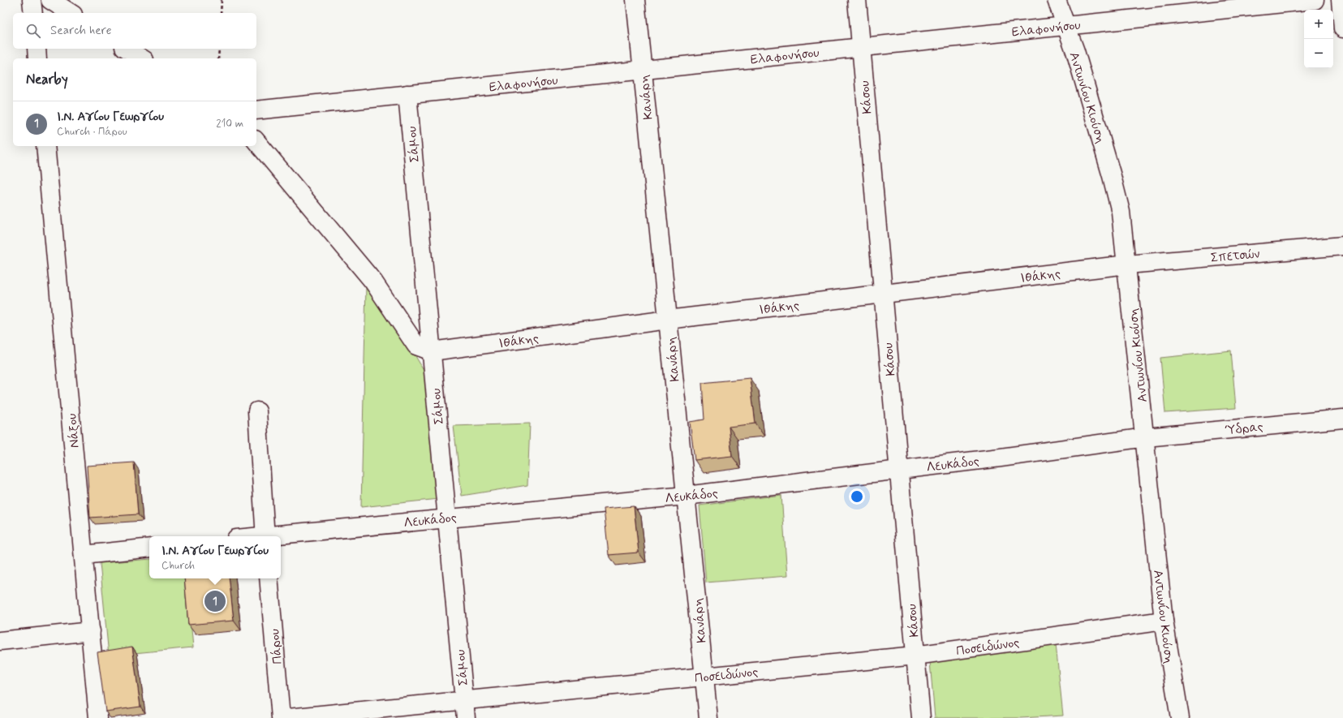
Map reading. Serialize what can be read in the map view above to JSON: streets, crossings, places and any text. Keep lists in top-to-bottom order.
{
  "streets": {
    "street": [
      "Ελαφονήσου",
      "Κανάρη",
      "Κάσου",
      "Αντωνίου Κιούση",
      "Σάμου",
      "Σπετσών",
      "Ιθάκης",
      "Ύδρας",
      "Νάξου",
      "Λευκάδος",
      "Ποσειδώνος",
      "Πάρου"
    ]
  },
  "crossings": [
    ["Ελαφονήσου", "Κανάρη"],
    ["Ελαφονήσου", "Κάσου"],
    ["Ελαφονήσου", "Αντωνίου Κιούση"],
    ["Ελαφονήσου", "Σάμου"],
    ["Κανάρη", "Ιθάκης"],
    ["Κανάρη", "Λευκάδος"],
    ["Κανάρη", "Ποσειδώνος"],
    ["Κάσου", "Ιθάκης"],
    ["Κάσου", "Λευκάδος"],
    ["Κάσου", "Ποσειδώνος"],
    ["Αντωνίου Κιούση", "Σπετσών"],
    ["Αντωνίου Κιούση", "Ιθάκης"],
    ["Αντωνίου Κιούση", "Ύδρας"],
    ["Αντωνίου Κιούση", "Λευκάδος"],
    ["Αντωνίου Κιούση", "Ποσειδώνος"],
    ["Σάμου", "Ιθάκης"],
    ["Σάμου", "Λευκάδος"],
    ["Σάμου", "Ποσειδώνος"],
    ["Σπετσών", "Ιθάκης"],
    ["Ύδρας", "Λευκάδος"]
  ],
  "page": {
    "map_buttons": ["+", "−"],
    "search": "Search here",
    "heading": "Nearby",
    "list": [
      {
        "mark": "1",
        "name": "Ι.Ν. Αγίου Γεωργίου",
        "note": "Church · Πάρου",
        "value": "210 m"
      }
    ],
    "popup": ["Ι.Ν. Αγίου Γεωργίου", "Church"],
    "pins": "1"
  }
}
